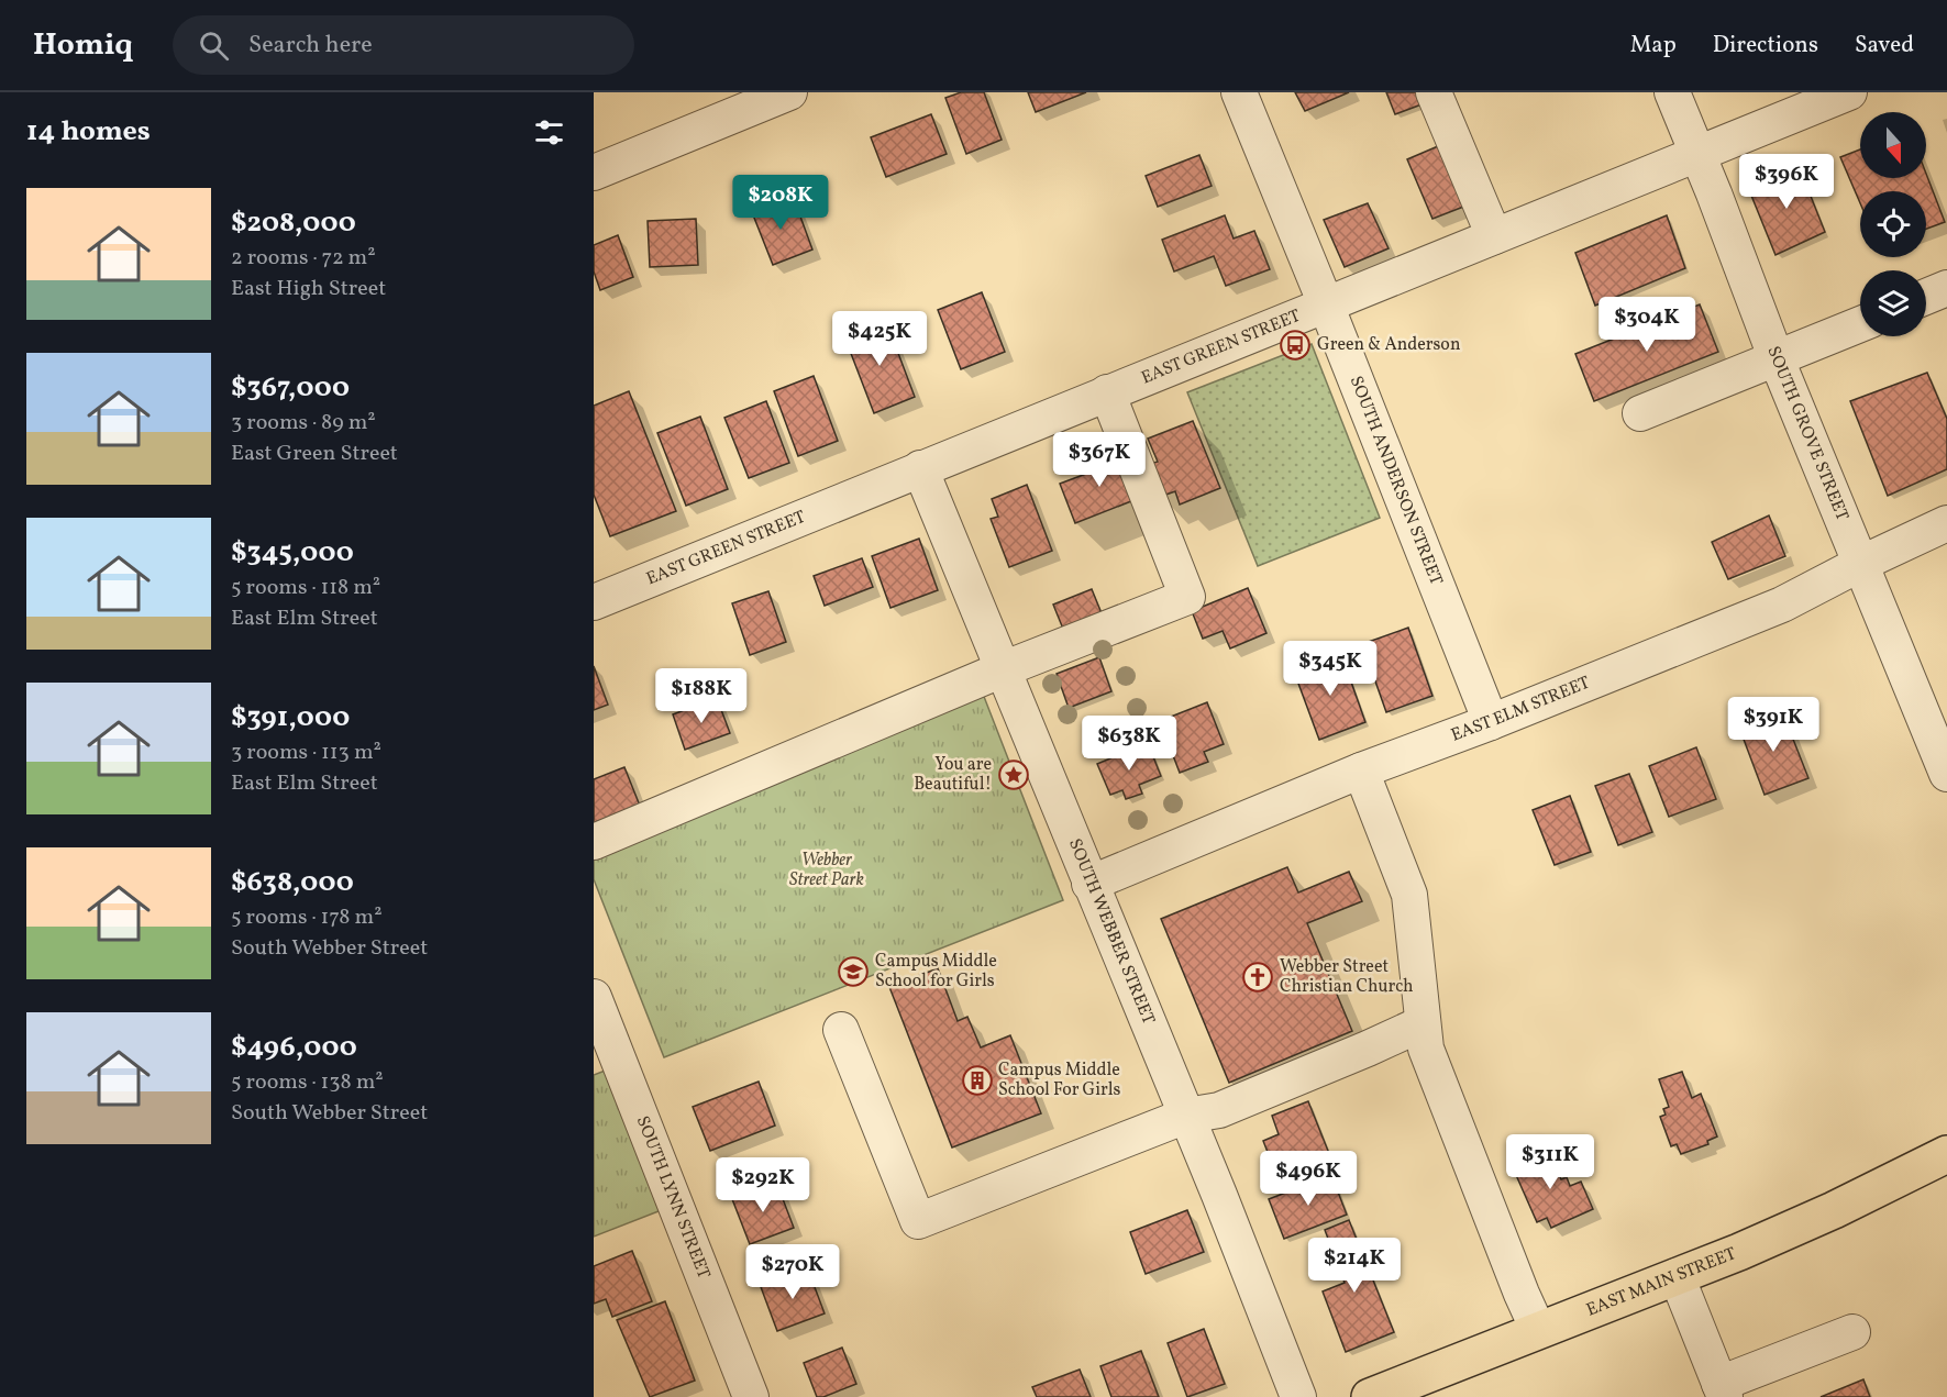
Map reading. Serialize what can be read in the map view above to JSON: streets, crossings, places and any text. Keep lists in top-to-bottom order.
{
  "streets": {
    "main road": ["EAST MAIN STREET"],
    "street": [
      "EAST GREEN STREET",
      "SOUTH GROVE STREET",
      "SOUTH ANDERSON STREET",
      "EAST ELM STREET",
      "SOUTH WEBBER STREET",
      "SOUTH LYNN STREET"
    ]
  },
  "crossings": [
    ["EAST GREEN STREET", "SOUTH GROVE STREET"],
    ["EAST GREEN STREET", "SOUTH ANDERSON STREET"],
    ["EAST GREEN STREET", "SOUTH WEBBER STREET"],
    ["SOUTH GROVE STREET", "EAST ELM STREET"],
    ["SOUTH ANDERSON STREET", "EAST ELM STREET"],
    ["EAST ELM STREET", "SOUTH WEBBER STREET"]
  ],
  "parks": ["Webber Street Park"],
  "places": {
    "bus stop": ["Green & Anderson"],
    "place": ["You are Beautiful!"],
    "school or university": ["Campus Middle School for Girls"],
    "church": ["Webber Street Christian Church"],
    "building": ["Campus Middle School For Girls"]
  },
  "north": "bottom",
  "page": {
    "header": "Homiq",
    "search": "Search here",
    "nav": ["Map", "Directions", "Saved"],
    "heading": "14 homes",
    "price": [
      "$396K",
      "$208K",
      "$304K",
      "$425K",
      "$367K",
      "$345K",
      "$188K",
      "$391K",
      "$638K",
      "$311K",
      "$496K",
      "$292K",
      "$214K",
      "$270K"
    ],
    "list": [
      {
        "name": "$208,000",
        "note": "2 rooms · 72 m² · East High Street"
      },
      {
        "name": "$367,000",
        "note": "3 rooms · 89 m² · East Green Street"
      },
      {
        "name": "$345,000",
        "note": "5 rooms · 118 m² · East Elm Street"
      },
      {
        "name": "$391,000",
        "note": "3 rooms · 113 m² · East Elm Street"
      },
      {
        "name": "$638,000",
        "note": "5 rooms · 178 m² · South Webber Street"
      },
      {
        "name": "$496,000",
        "note": "5 rooms · 138 m² · South Webber Street"
      }
    ]
  }
}
